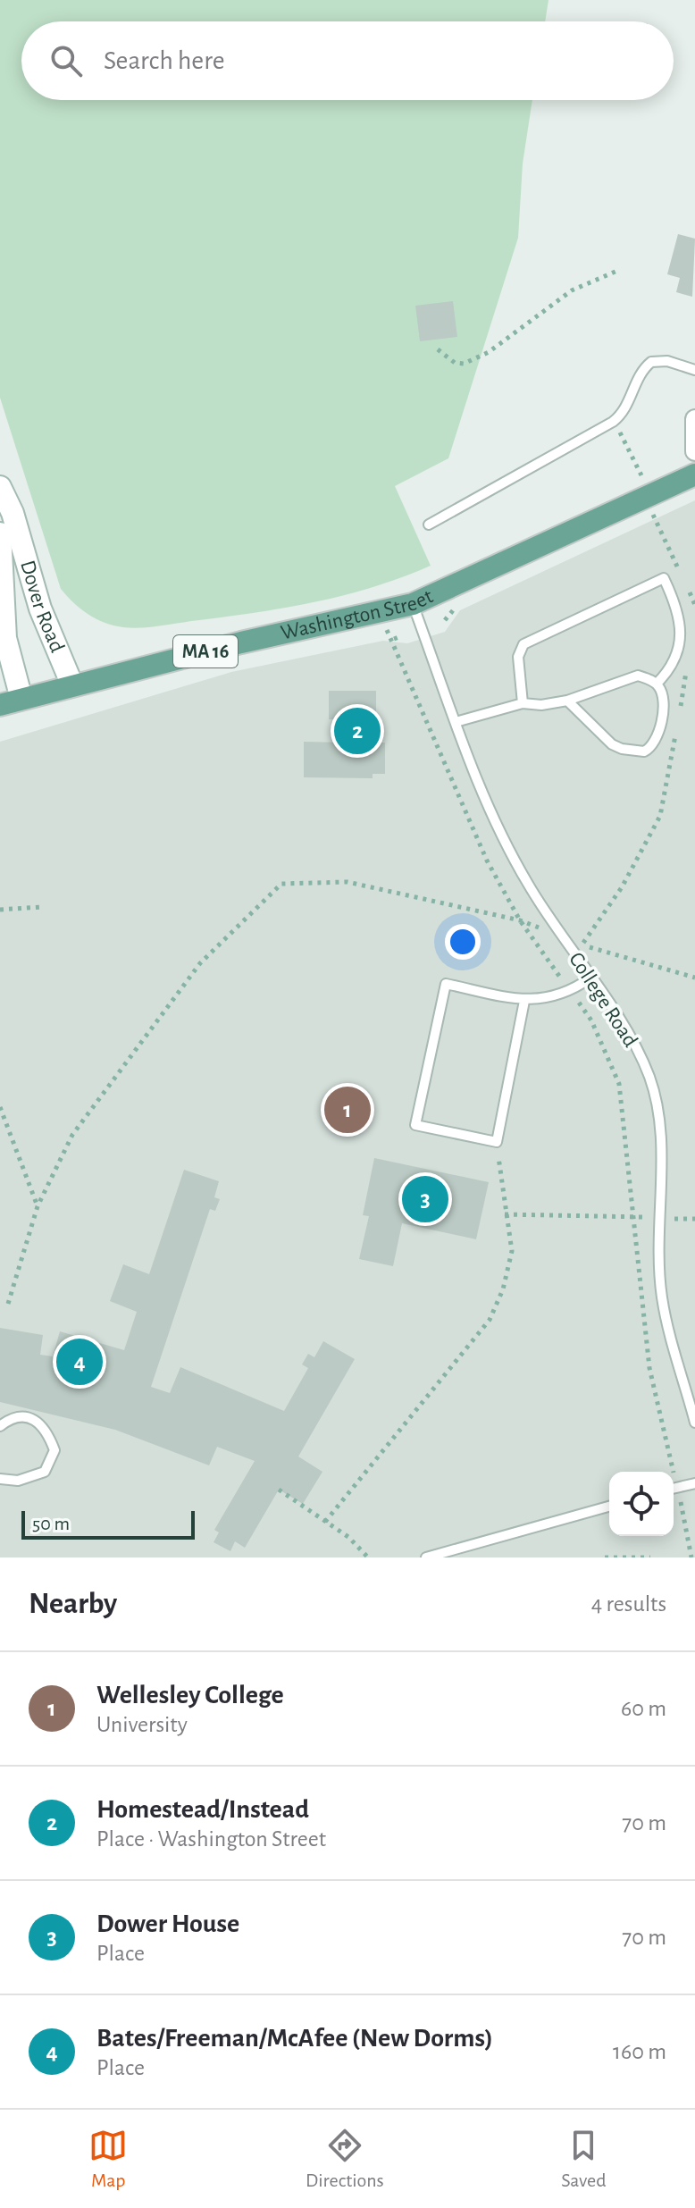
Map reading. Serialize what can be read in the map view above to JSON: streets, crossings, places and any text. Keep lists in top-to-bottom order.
{
  "streets": {
    "main road": ["Washington Street", "MA 16"],
    "street": ["Dover Road"],
    "lane": ["College Road"]
  },
  "crossings": [
    ["Dover Road", "Washington Street"],
    ["Washington Street", "College Road"]
  ],
  "scale_bar": "50 m",
  "page": {
    "search": "Search here",
    "pins": [
      "2",
      "1",
      "3",
      "4"
    ],
    "scale": "50 m",
    "heading": ["Nearby", "4 results"],
    "list": [
      {
        "mark": "1",
        "name": "Wellesley College",
        "note": "University",
        "value": "60 m"
      },
      {
        "mark": "2",
        "name": "Homestead/Instead",
        "note": "Place · Washington Street",
        "value": "70 m"
      },
      {
        "mark": "3",
        "name": "Dower House",
        "note": "Place",
        "value": "70 m"
      },
      {
        "mark": "4",
        "name": "Bates/Freeman/McAfee (New Dorms)",
        "note": "Place",
        "value": "160 m"
      }
    ],
    "nav": ["Map", "Directions", "Saved"]
  }
}
